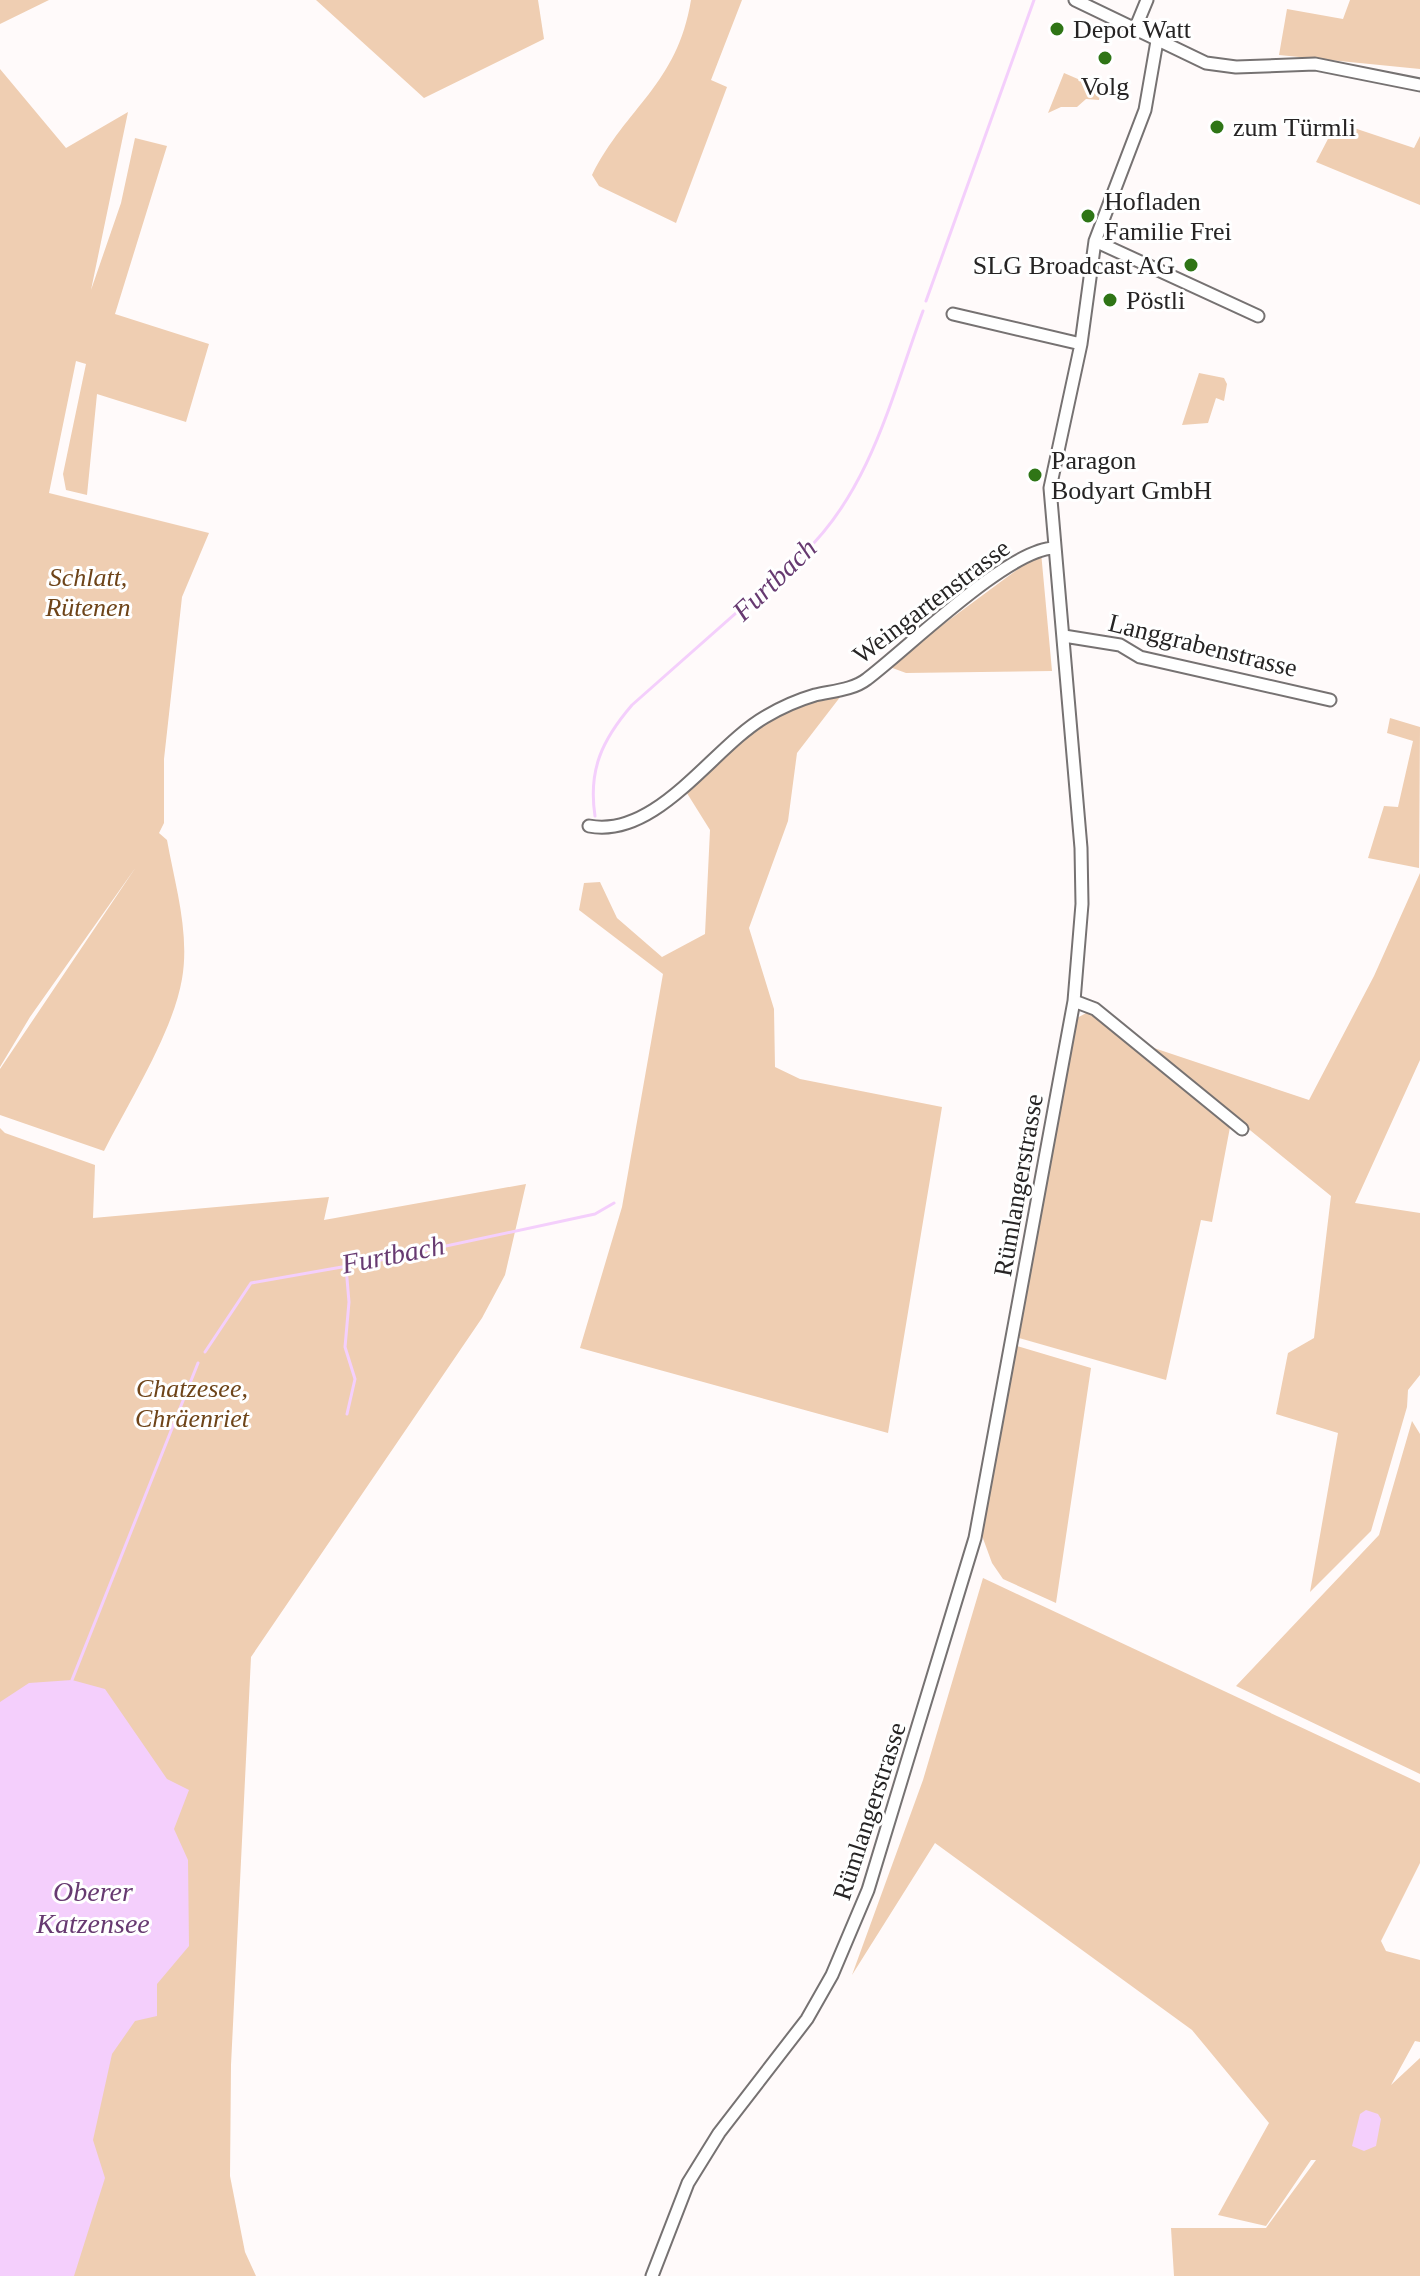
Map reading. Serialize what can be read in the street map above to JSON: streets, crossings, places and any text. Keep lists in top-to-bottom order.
{
  "streets": {
    "street": ["Weingartenstrasse", "Langgrabenstrasse", "Rümlangerstrasse"]
  },
  "crossings": [
    ["Weingartenstrasse", "Rümlangerstrasse"],
    ["Langgrabenstrasse", "Rümlangerstrasse"]
  ],
  "water": ["Furtbach", "Oberer Katzensee"],
  "parks": ["Schlatt, Rütenen", "Chatzesee, Chräenriet"],
  "places": [
    "Depot Watt",
    "Volg",
    "zum Türmli",
    "Hofladen Familie Frei",
    "SLG Broadcast AG",
    "Pöstli",
    "Paragon Bodyart GmbH"
  ]
}
